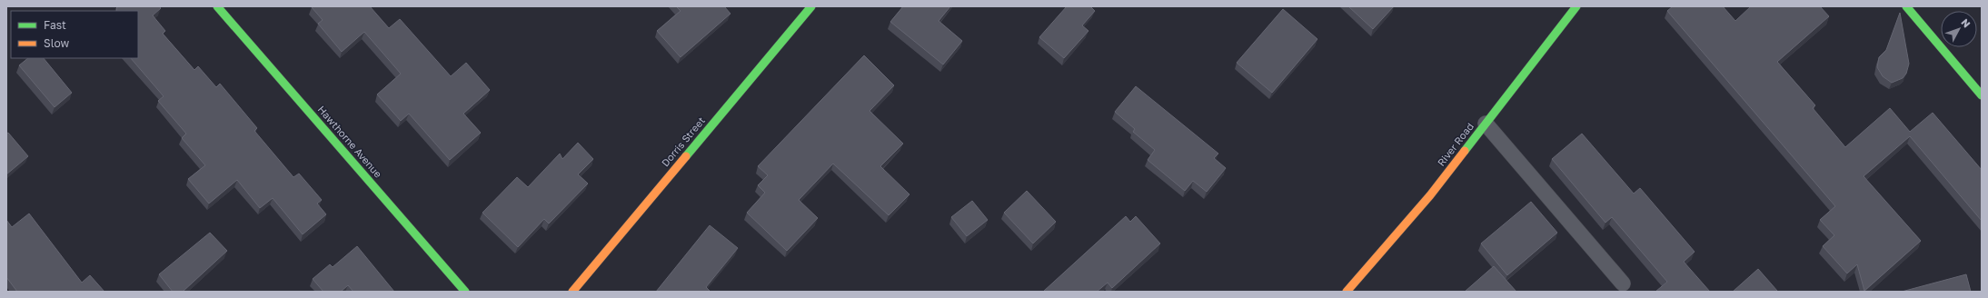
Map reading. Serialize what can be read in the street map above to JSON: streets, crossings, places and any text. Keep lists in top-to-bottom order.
{
  "streets": {
    "street": ["Hawthorne Avenue", "Dorris Street", "River Road"]
  },
  "legend": ["Fast", "Slow"],
  "north": "top right"
}
